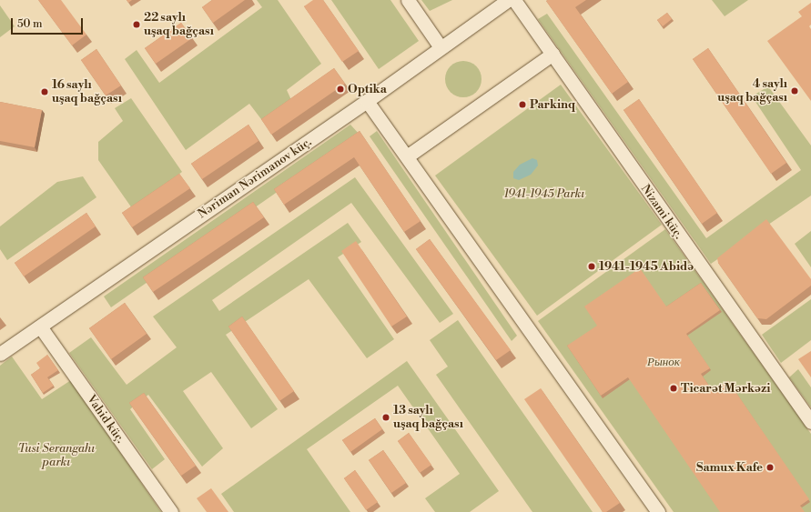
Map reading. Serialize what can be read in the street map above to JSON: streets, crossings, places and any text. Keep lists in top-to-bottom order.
{
  "streets": {
    "street": ["Nəriman Nərimanov küç.", "Nizami küç.", "Vahid küç."]
  },
  "crossings": [
    ["Nəriman Nərimanov küç.", "Vahid küç."]
  ],
  "parks": ["1941-1945 Parkı", "Рынок", "Tusi Serangahı parkı"],
  "places": [
    "22 saylı uşaq bağçası",
    "Optika",
    "4 saylı uşaq bağçası",
    "16 saylı uşaq bağçası",
    "Parkinq",
    "1941-1945 Abidə",
    "Ticarət Mərkəzi",
    "13 saylı uşaq bağçası",
    "Samux Kafe"
  ],
  "scale_bar": "50 m"
}
